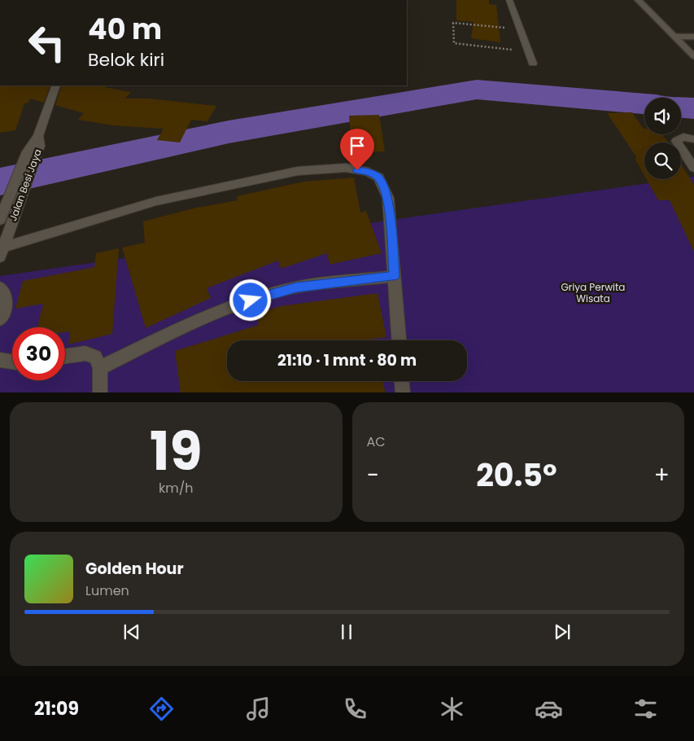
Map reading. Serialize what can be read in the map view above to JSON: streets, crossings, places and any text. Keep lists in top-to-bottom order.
{
  "streets": {
    "street": ["Jalan Besi Jaya"]
  },
  "parks": ["Griya Perwita Wisata"],
  "page": {
    "turn": ["40 m", "Belok kiri"],
    "limit": "30",
    "trip": "21:10 · 1 mnt · 80 m",
    "tile": [
      ["19", "km/h"],
      "AC"
    ],
    "heat": ["−", "20.5°", "+"],
    "song": ["Golden Hour", "Lumen"],
    "tabs": "21:09"
  }
}
